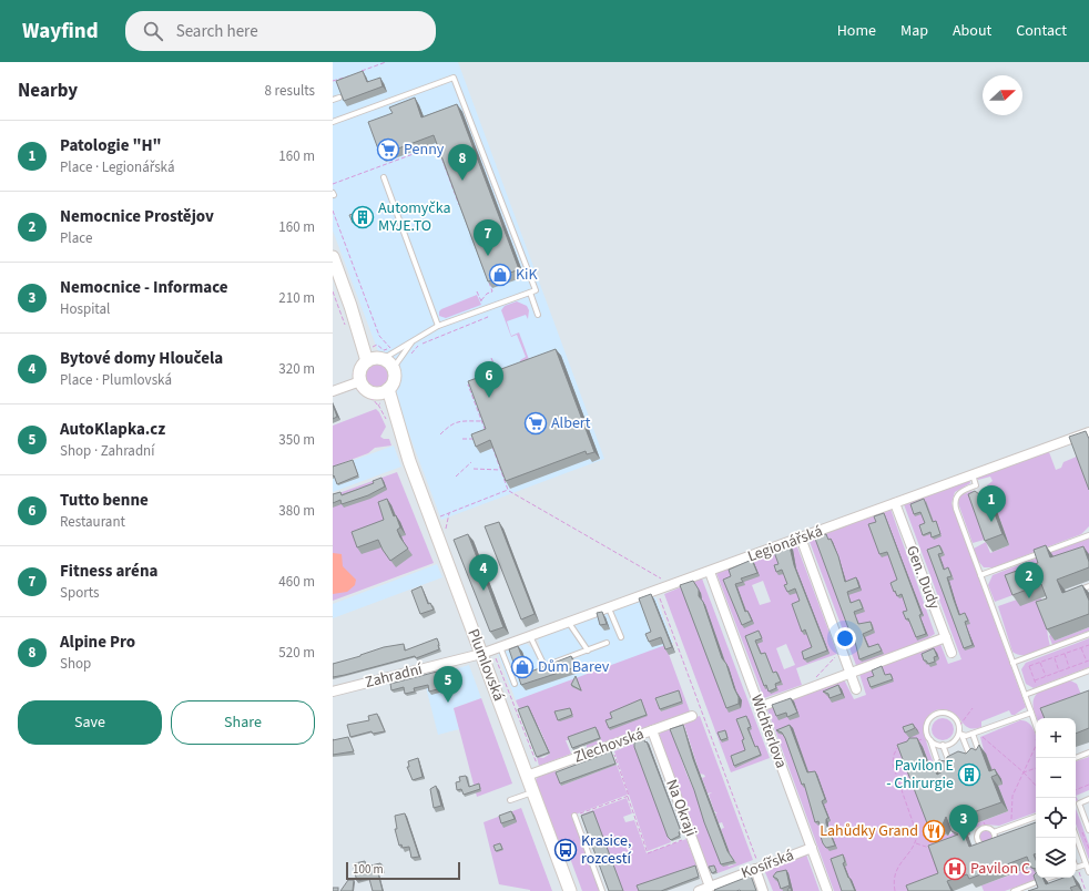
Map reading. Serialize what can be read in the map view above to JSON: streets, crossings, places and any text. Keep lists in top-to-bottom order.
{
  "streets": {
    "main road": ["Plumlovská"],
    "street": [
      "Legionářská",
      "Gen. Dudy",
      "Zahradní",
      "Wichterlova",
      "Zlechovská",
      "Na Okraji",
      "Kosířská"
    ]
  },
  "crossings": [
    ["Legionářská", "Gen. Dudy"],
    ["Legionářská", "Plumlovská"],
    ["Legionářská", "Zahradní"],
    ["Legionářská", "Wichterlova"],
    ["Plumlovská", "Zahradní"],
    ["Plumlovská", "Zlechovská"],
    ["Wichterlova", "Kosířská"],
    ["Zlechovská", "Na Okraji"],
    ["Na Okraji", "Kosířská"]
  ],
  "places": {
    "supermarket": ["Penny", "Albert"],
    "building": ["Automyčka MYJE.TO", "Pavilon E - Chirurgie"],
    "shop": ["KiK", "Dům Barev"],
    "restaurant": ["Lahůdky Grand"],
    "bus stop": ["Krasice, rozcestí"],
    "hospital": ["Pavilon C"]
  },
  "scale_bar": "100 m",
  "north": "right",
  "page": {
    "header": "Wayfind",
    "search": "Search here",
    "nav": [
      "Home",
      "Map",
      "About",
      "Contact"
    ],
    "heading": ["Nearby", "8 results"],
    "list": [
      {
        "mark": "1",
        "name": "Patologie \"H\"",
        "note": "Place · Legionářská",
        "value": "160 m"
      },
      {
        "mark": "2",
        "name": "Nemocnice Prostějov",
        "note": "Place",
        "value": "160 m"
      },
      {
        "mark": "3",
        "name": "Nemocnice - Informace",
        "note": "Hospital",
        "value": "210 m"
      },
      {
        "mark": "4",
        "name": "Bytové domy Hloučela",
        "note": "Place · Plumlovská",
        "value": "320 m"
      },
      {
        "mark": "5",
        "name": "AutoKlapka.cz",
        "note": "Shop · Zahradní",
        "value": "350 m"
      },
      {
        "mark": "6",
        "name": "Tutto benne",
        "note": "Restaurant",
        "value": "380 m"
      },
      {
        "mark": "7",
        "name": "Fitness aréna",
        "note": "Sports",
        "value": "460 m"
      },
      {
        "mark": "8",
        "name": "Alpine Pro",
        "note": "Shop",
        "value": "520 m"
      }
    ],
    "pins": [
      "8",
      "7",
      "6",
      "1",
      "4",
      "2",
      "5",
      "3"
    ],
    "buttons": ["Save", "Share"],
    "map_buttons": ["+", "−"],
    "scale": "100 m"
  }
}
